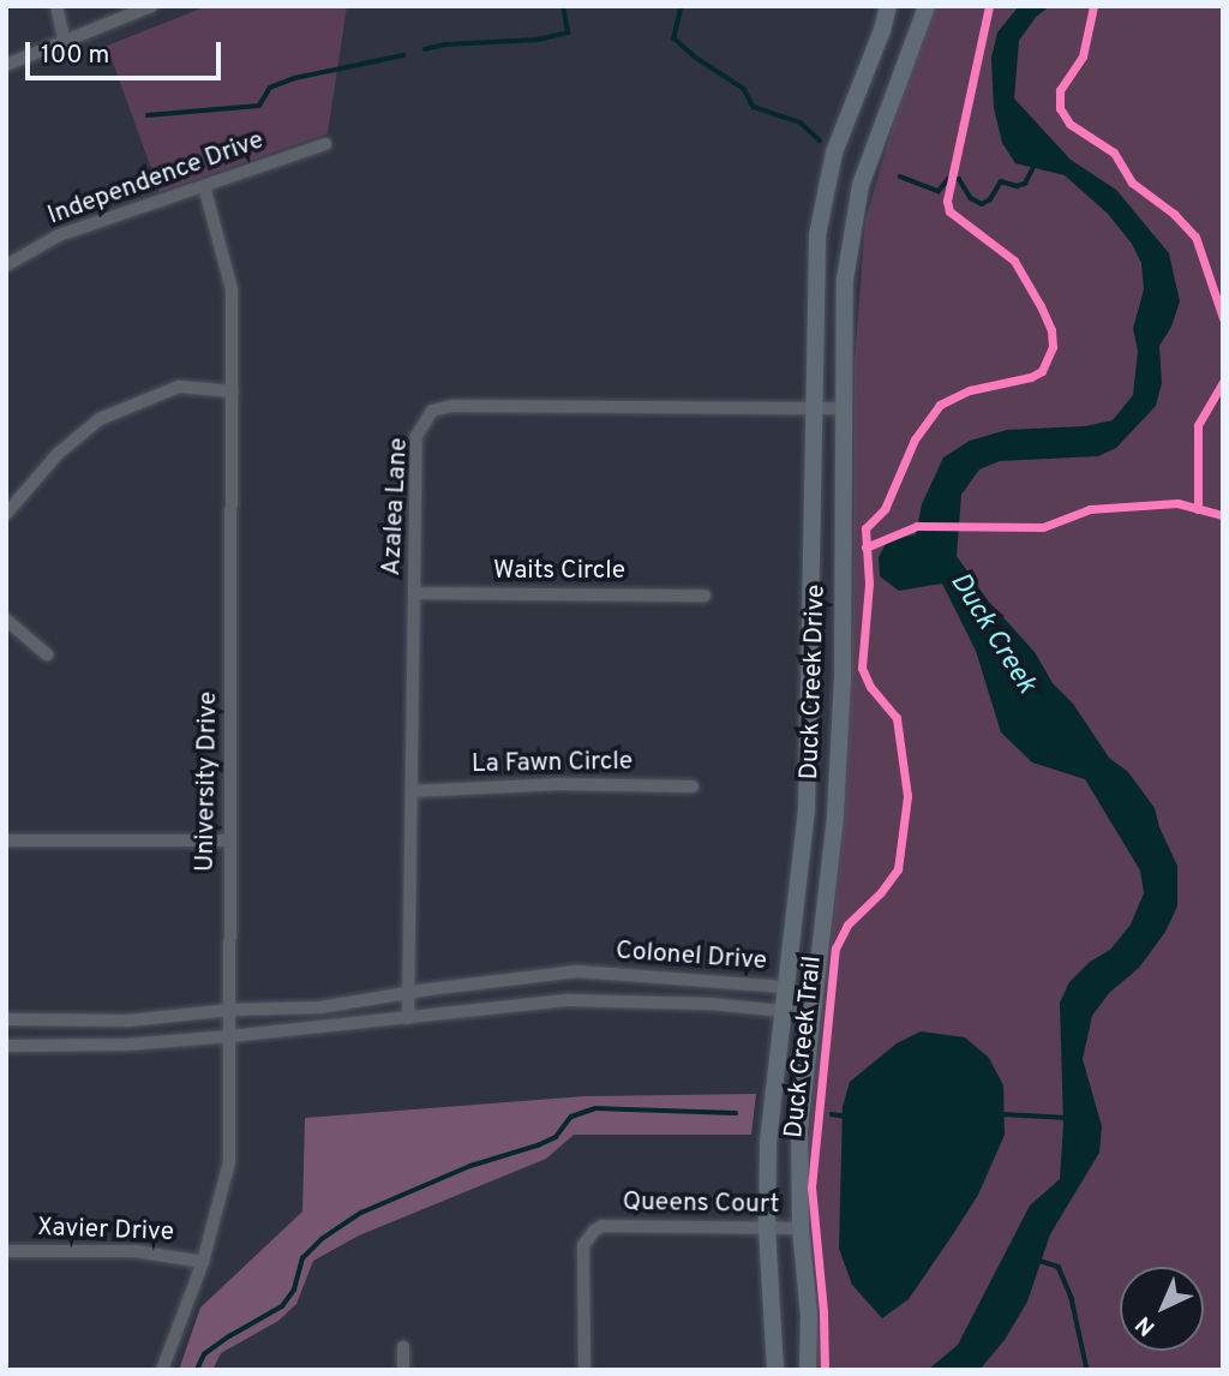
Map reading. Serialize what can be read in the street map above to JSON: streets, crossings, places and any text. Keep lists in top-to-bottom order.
{
  "streets": {
    "main road": ["Duck Creek Drive"],
    "street": [
      "Independence Drive",
      "Azalea Lane",
      "Waits Circle",
      "La Fawn Circle",
      "University Drive",
      "Colonel Drive",
      "Queens Court",
      "Xavier Drive"
    ],
    "cycle path": ["Duck Creek Trail"]
  },
  "crossings": [
    ["Independence Drive", "University Drive"],
    ["Azalea Lane", "Waits Circle"],
    ["Azalea Lane", "Duck Creek Drive"],
    ["Azalea Lane", "La Fawn Circle"],
    ["Azalea Lane", "Colonel Drive"],
    ["Duck Creek Drive", "Colonel Drive"],
    ["Duck Creek Drive", "Queens Court"],
    ["University Drive", "Colonel Drive"],
    ["University Drive", "Xavier Drive"]
  ],
  "water": ["Duck Creek"],
  "scale_bar": "100 m",
  "north": "bottom left"
}
